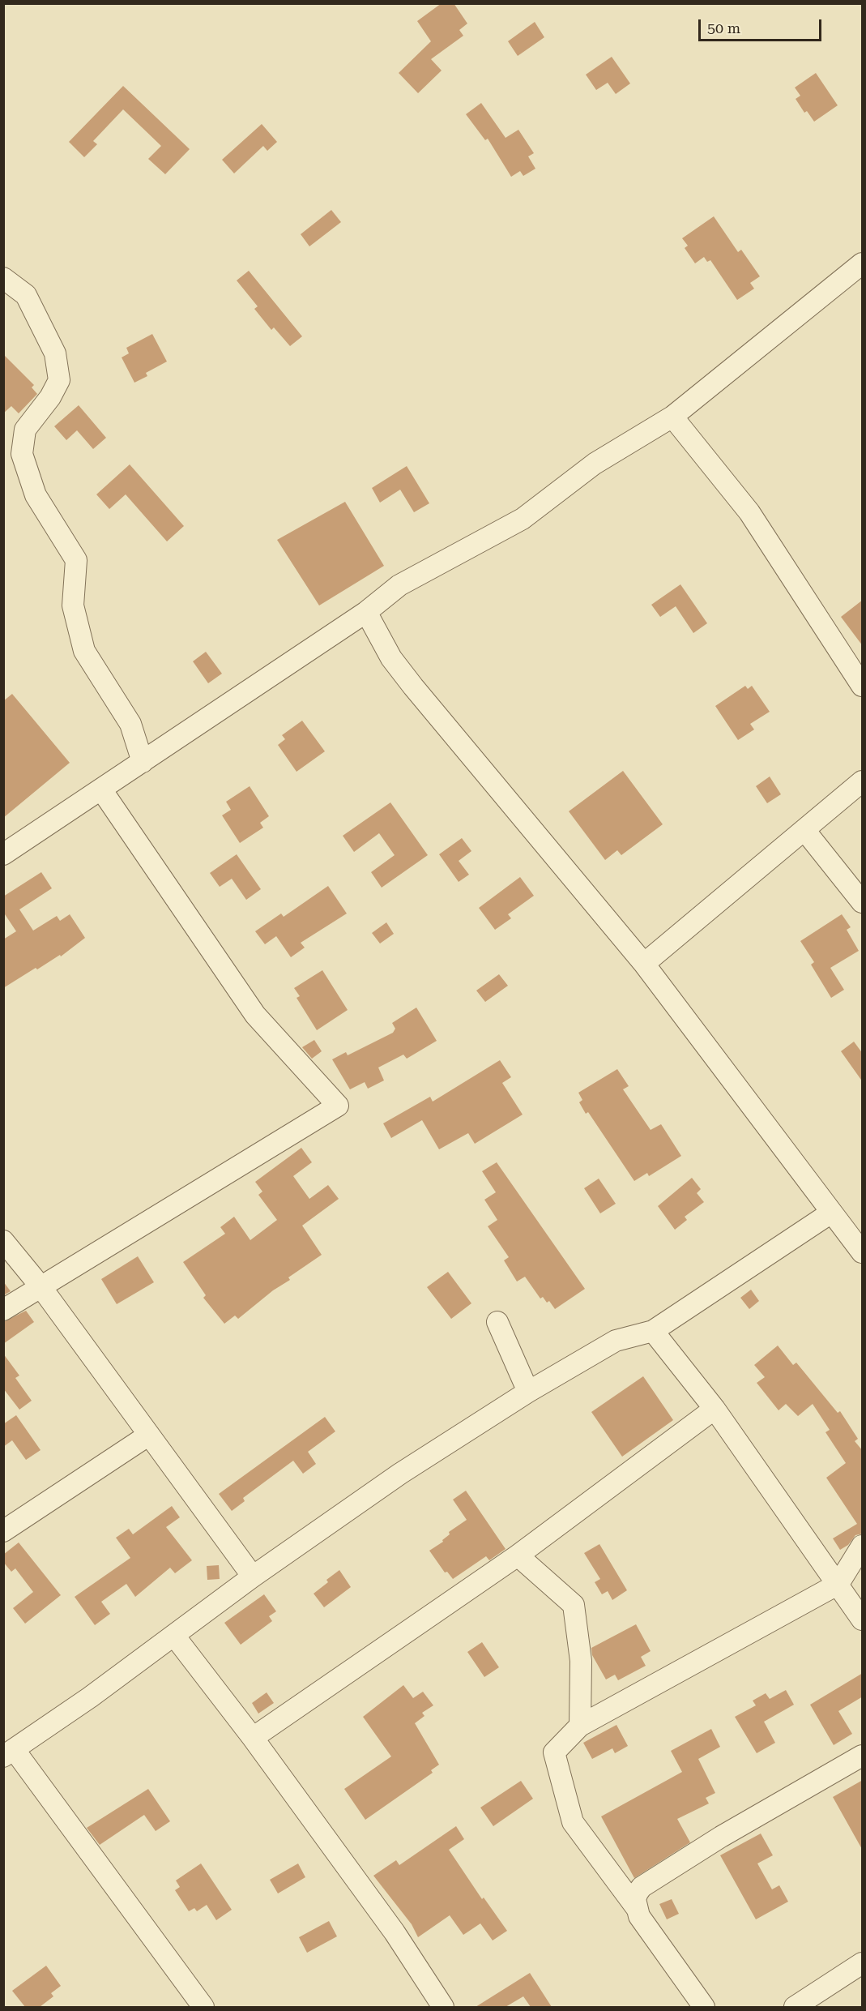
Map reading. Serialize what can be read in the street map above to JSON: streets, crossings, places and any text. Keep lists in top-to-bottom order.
{
  "scale_bar": "50 m"
}
